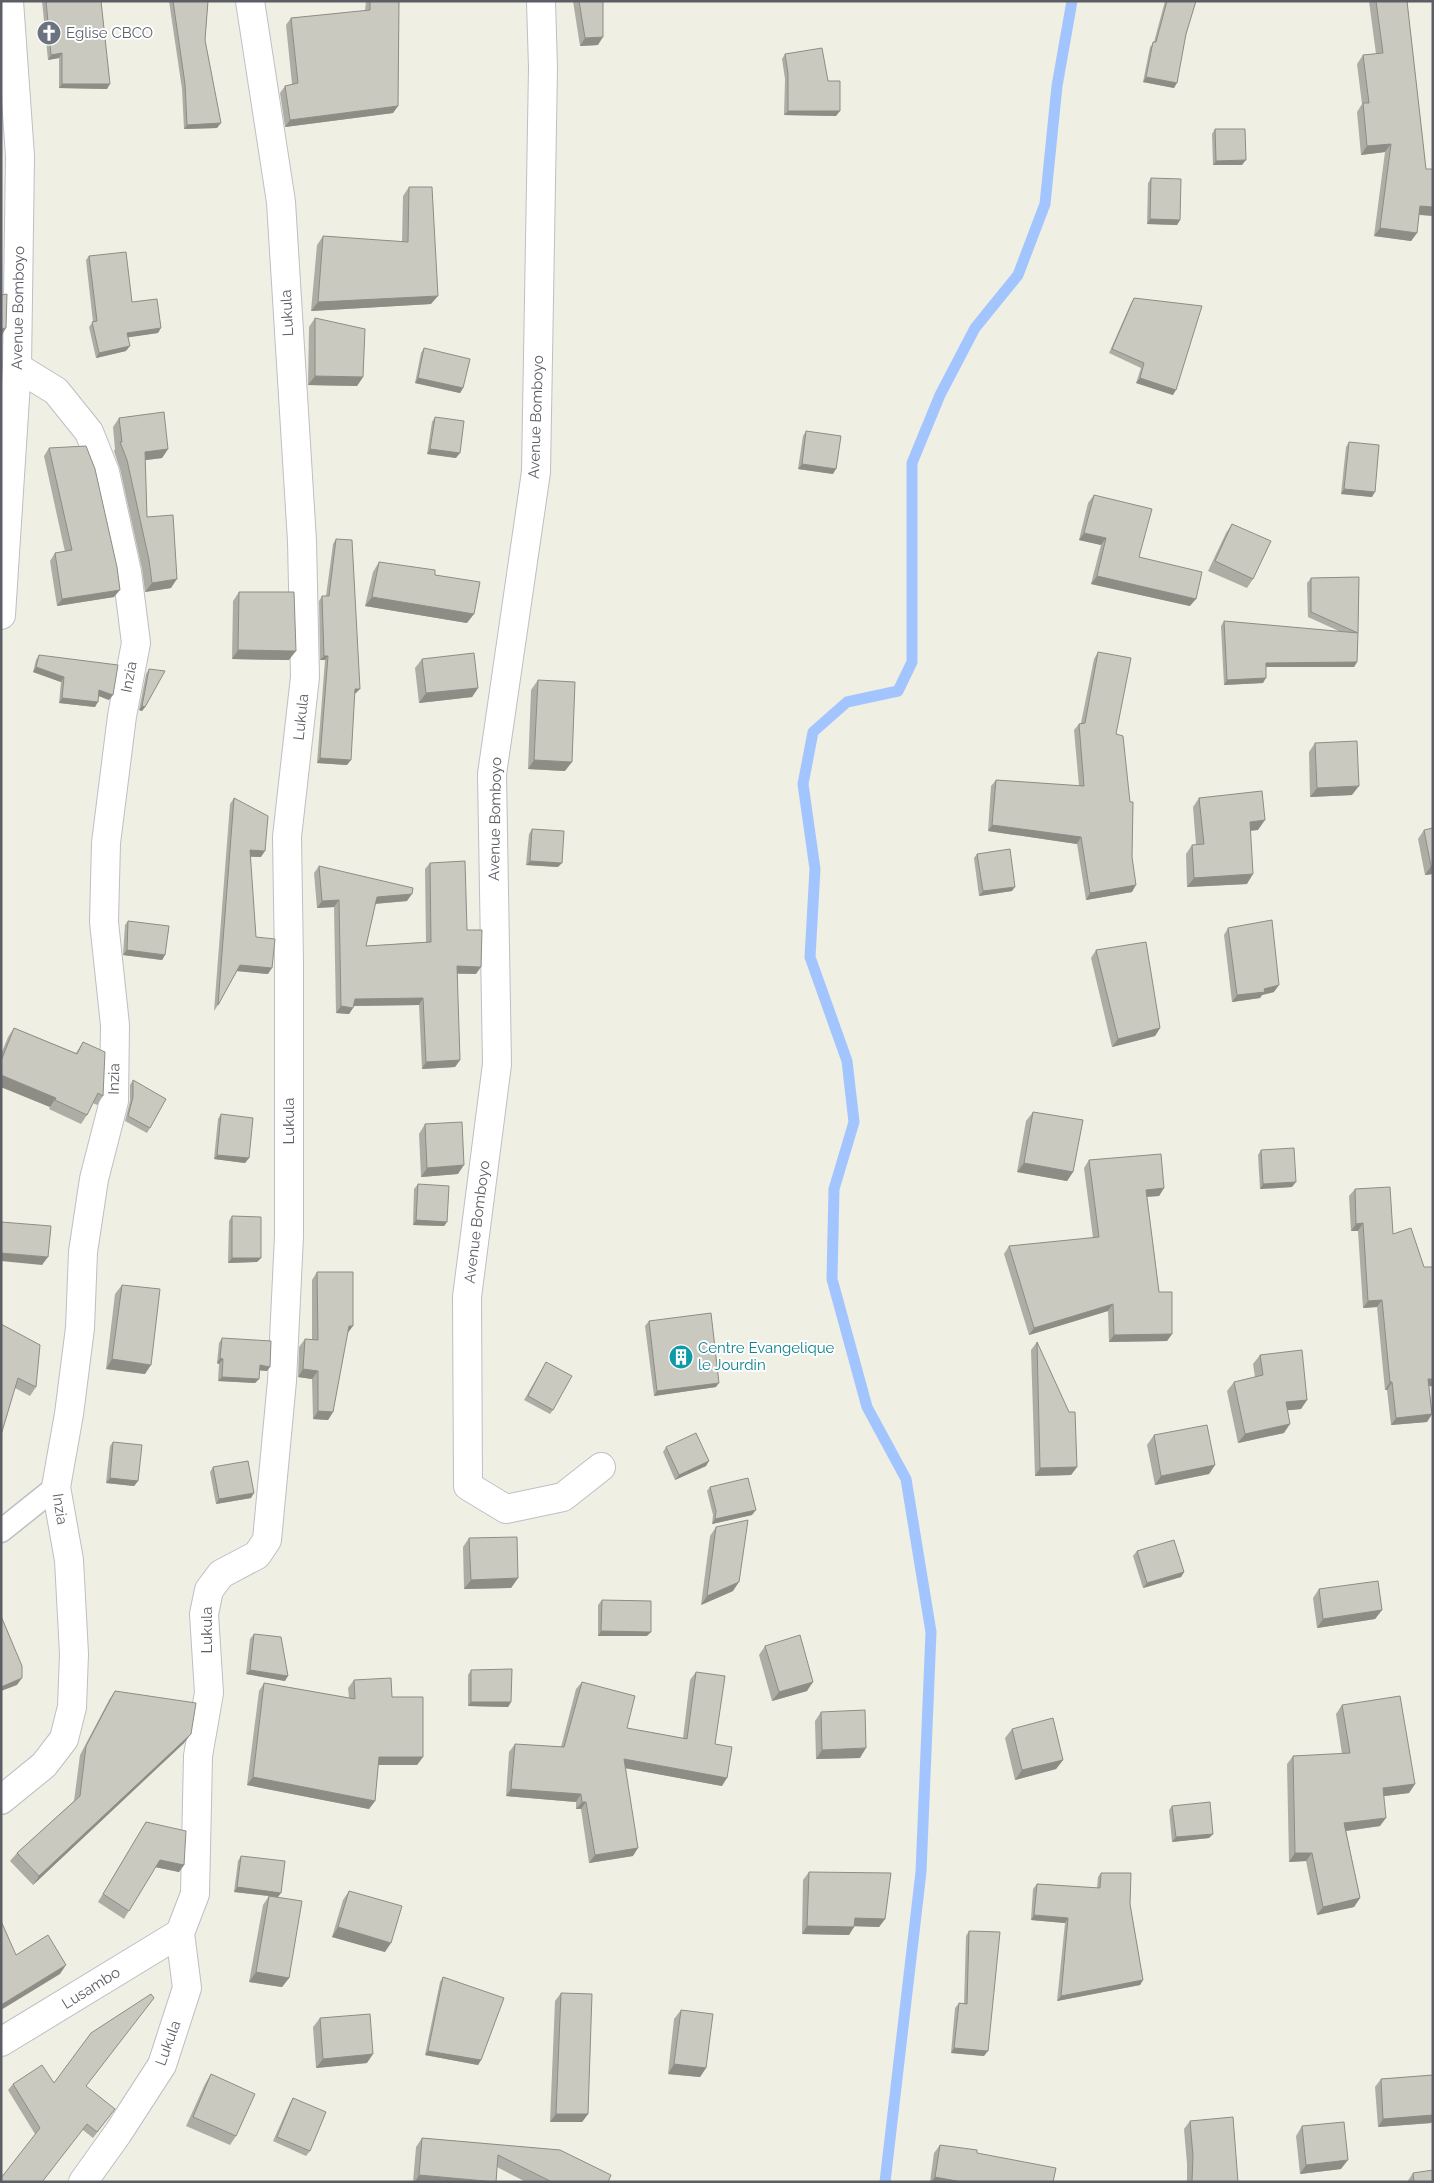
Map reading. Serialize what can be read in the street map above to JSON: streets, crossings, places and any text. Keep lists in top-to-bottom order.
{
  "streets": {
    "street": [
      "Avenue Bomboyo",
      "Lukula",
      "Inzia",
      "Lusambo"
    ]
  },
  "crossings": [
    ["Avenue Bomboyo", "Inzia"],
    ["Lukula", "Lusambo"]
  ],
  "places": {
    "church": ["Eglise CBCO"],
    "building": ["Centre Evangelique le Jourdin"]
  }
}
